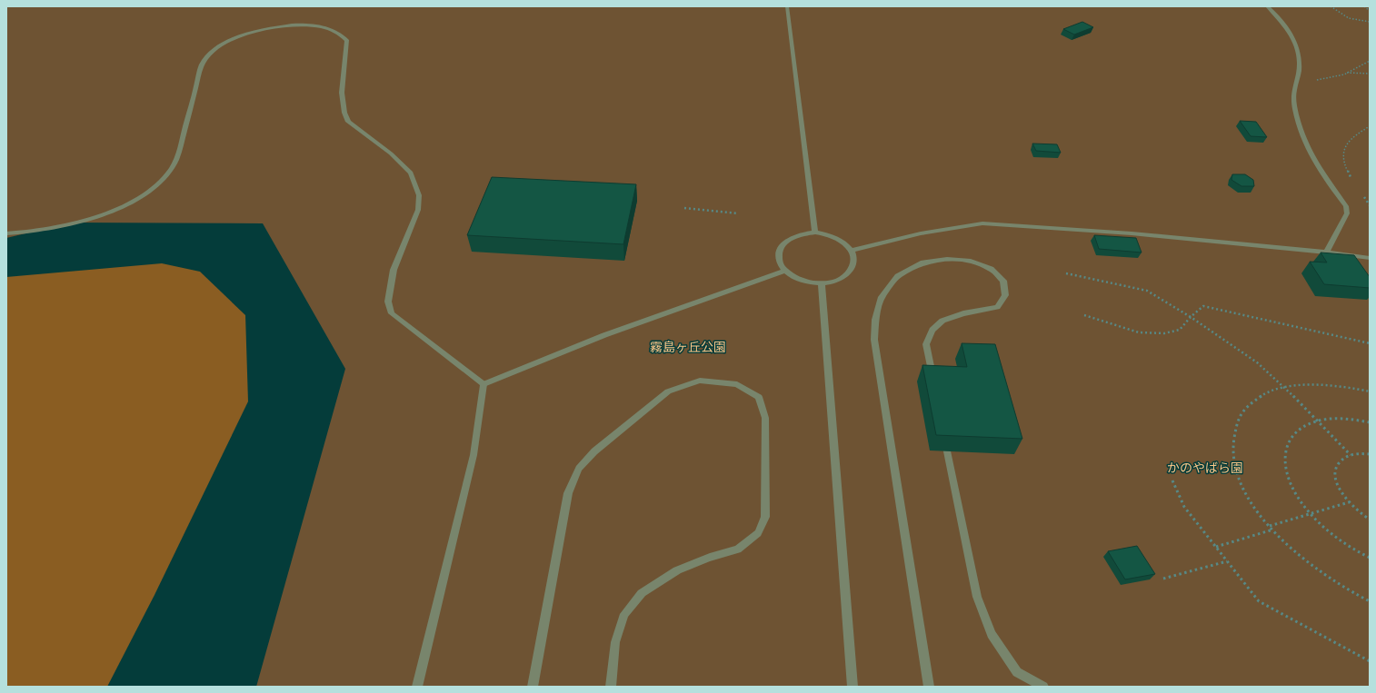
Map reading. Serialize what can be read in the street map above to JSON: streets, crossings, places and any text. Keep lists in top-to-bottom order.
{
  "parks": ["霧島ヶ丘公園", "かのやばら園"]
}
